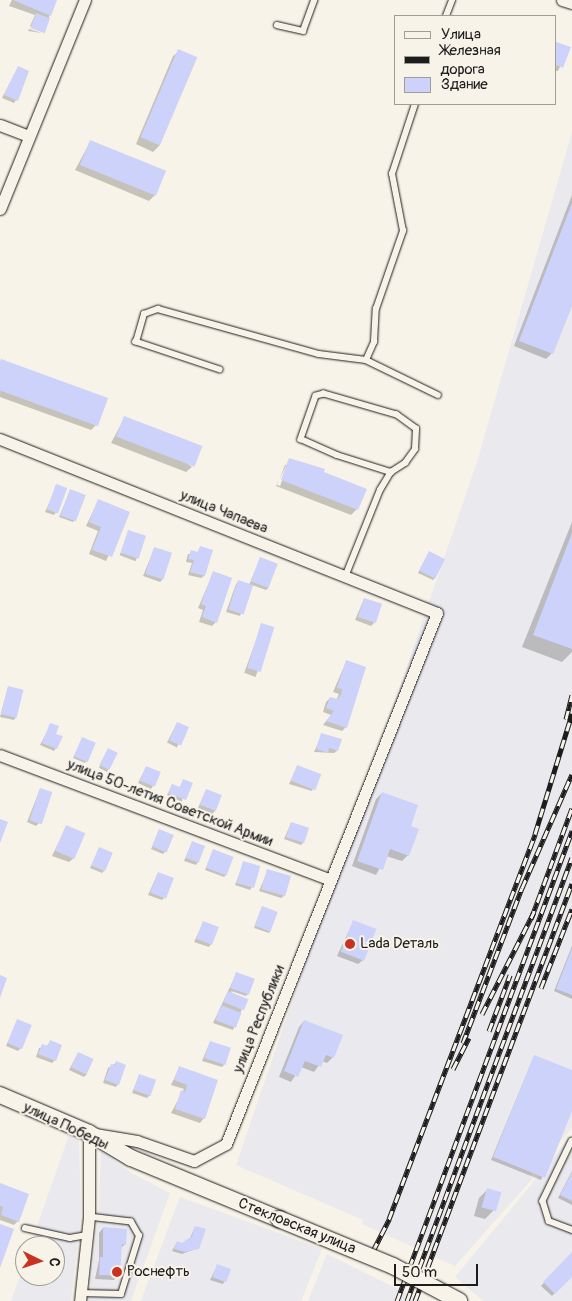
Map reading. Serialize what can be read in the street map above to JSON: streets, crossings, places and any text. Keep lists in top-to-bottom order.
{
  "streets": {
    "street": [
      "улица Чапаева",
      "улица 50-летия Советской Армии",
      "улица Республики",
      "улица Победы",
      "Стекловская улица"
    ]
  },
  "crossings": [
    ["улица Чапаева", "улица Республики"],
    ["улица 50-летия Советской Армии", "улица Республики"],
    ["улица Республики", "улица Победы"],
    ["улица Победы", "Стекловская улица"]
  ],
  "places": ["Lada Dеталь", "Роснефть"],
  "legend": ["Улица", "Железная дорога", "Здание"],
  "scale_bar": "50 m",
  "north": "right"
}
